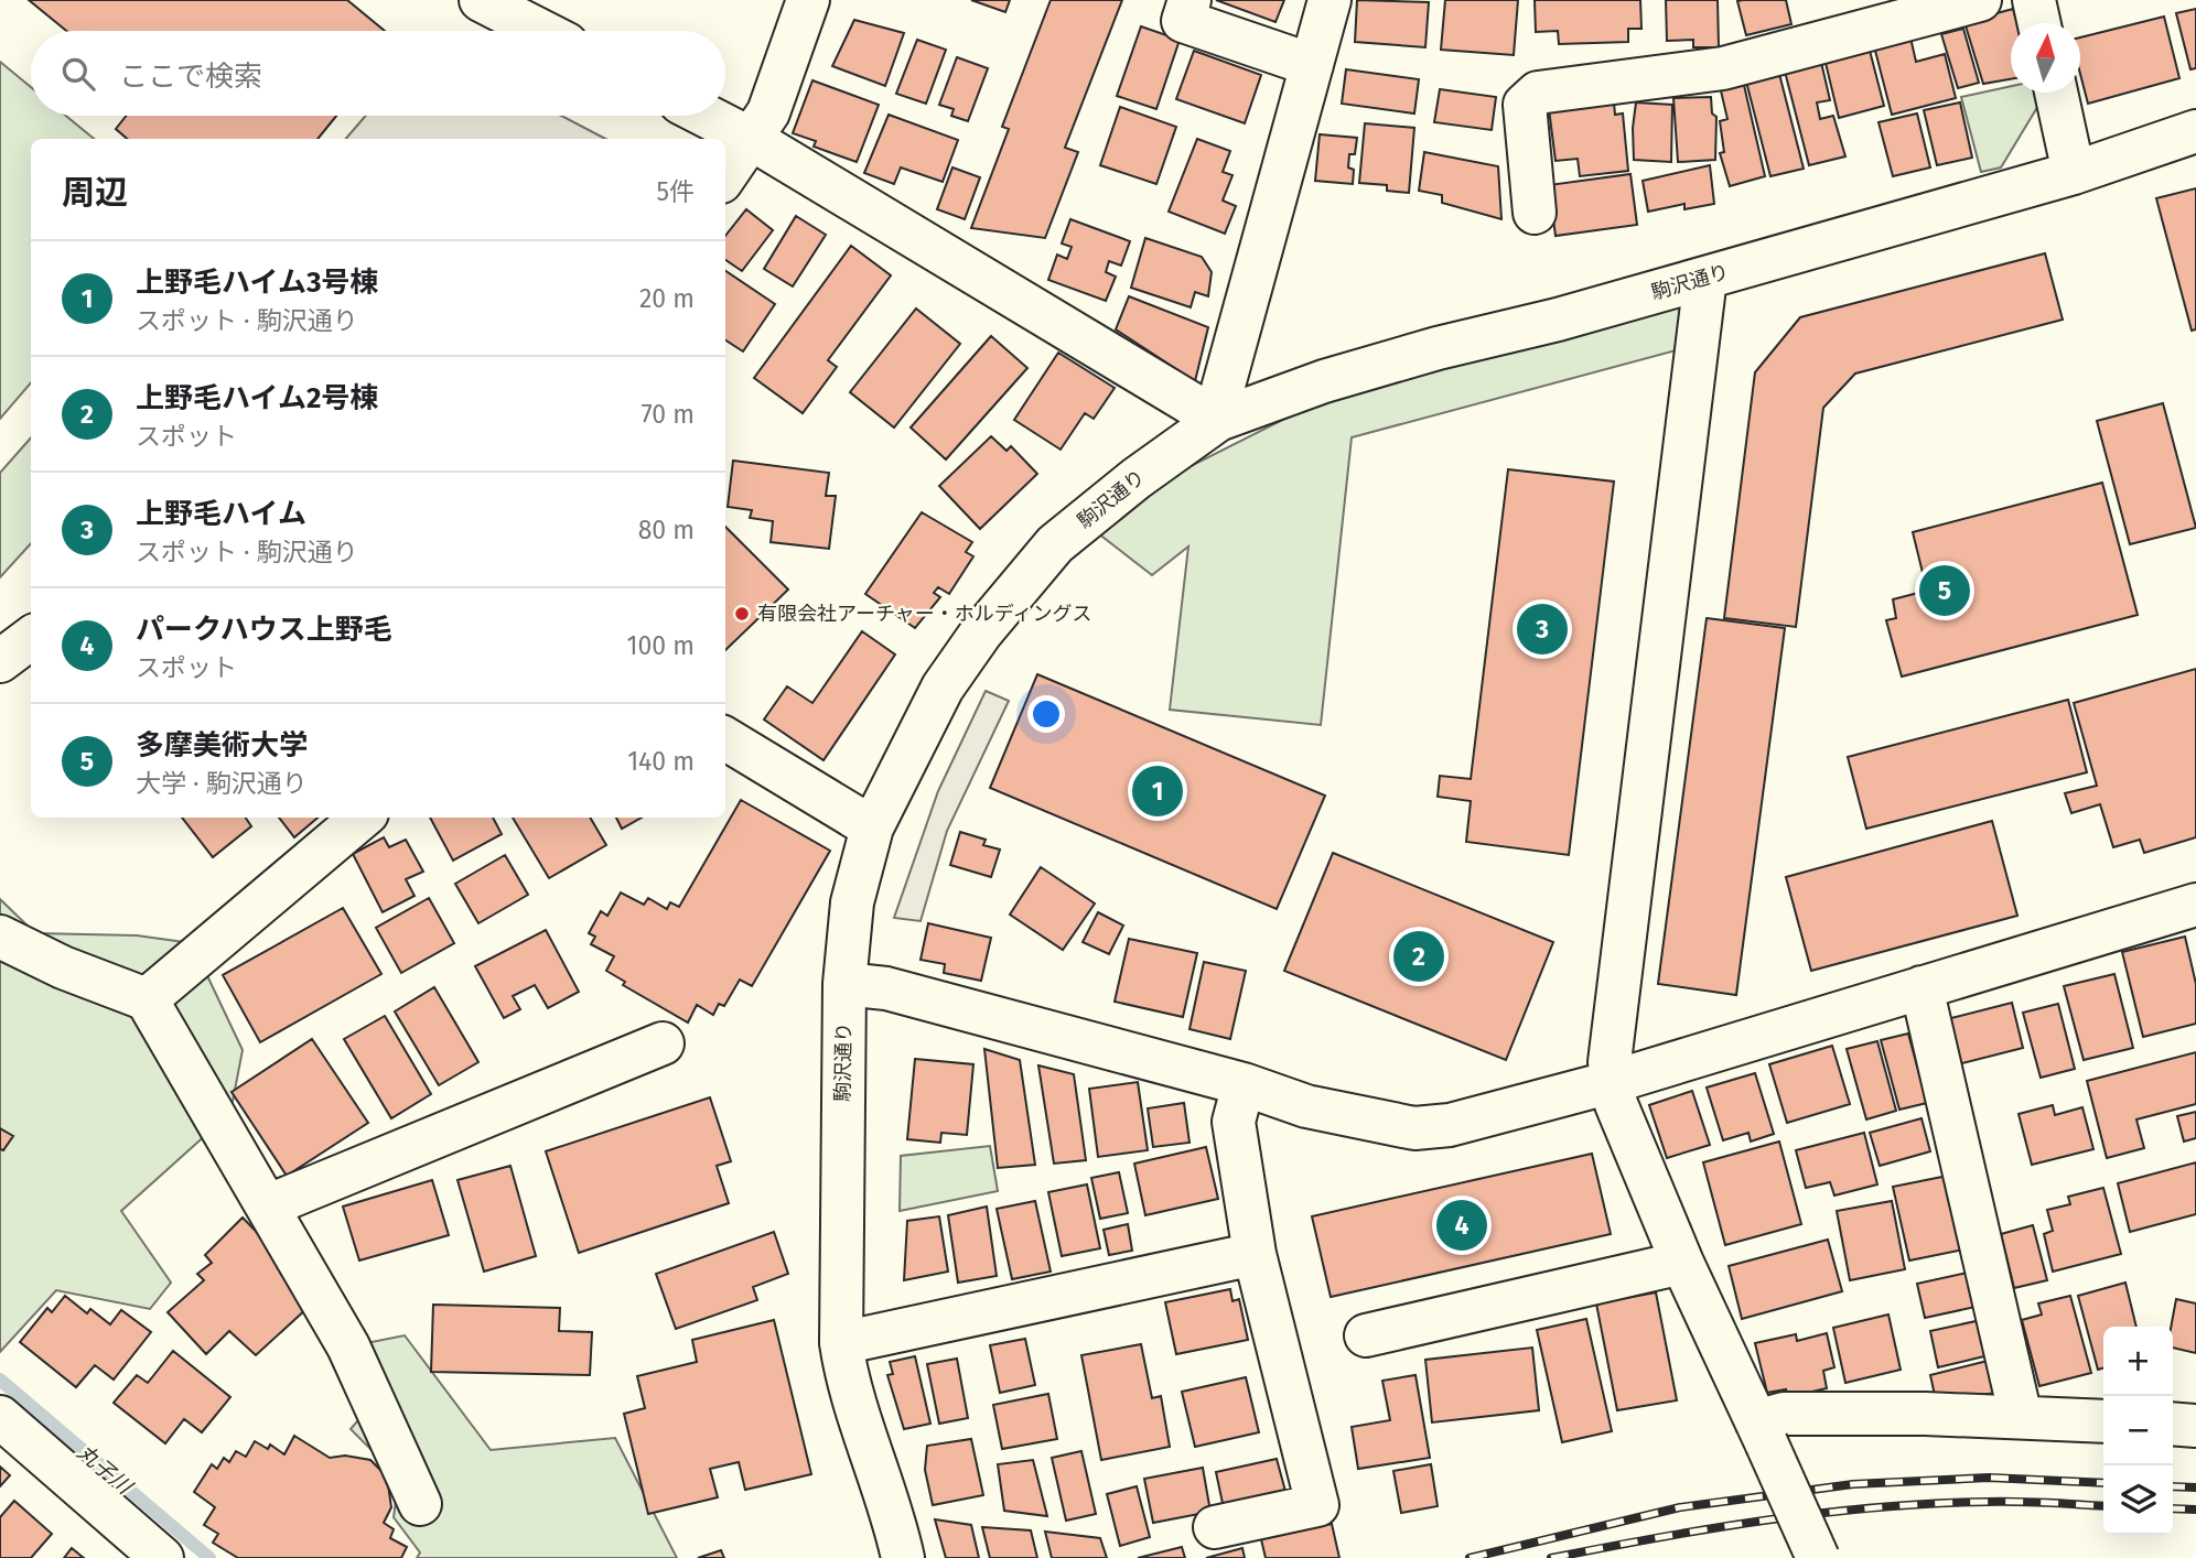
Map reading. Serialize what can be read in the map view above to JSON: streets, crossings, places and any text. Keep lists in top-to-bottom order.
{
  "streets": {
    "street": ["駒沢通り"]
  },
  "water": ["丸子川"],
  "places": ["有限会社アーチャー・ホルディングス"],
  "north": "top",
  "page": {
    "search": "ここで検索",
    "heading": ["周辺", "5件"],
    "list": [
      {
        "mark": "1",
        "name": "上野毛ハイム3号棟",
        "note": "スポット · 駒沢通り",
        "value": "20 m"
      },
      {
        "mark": "2",
        "name": "上野毛ハイム2号棟",
        "note": "スポット",
        "value": "70 m"
      },
      {
        "mark": "3",
        "name": "上野毛ハイム",
        "note": "スポット · 駒沢通り",
        "value": "80 m"
      },
      {
        "mark": "4",
        "name": "パークハウス上野毛",
        "note": "スポット",
        "value": "100 m"
      },
      {
        "mark": "5",
        "name": "多摩美術大学",
        "note": "大学 · 駒沢通り",
        "value": "140 m"
      }
    ],
    "pins": [
      "5",
      "3",
      "1",
      "2",
      "4"
    ],
    "map_buttons": ["+", "−"]
  }
}
